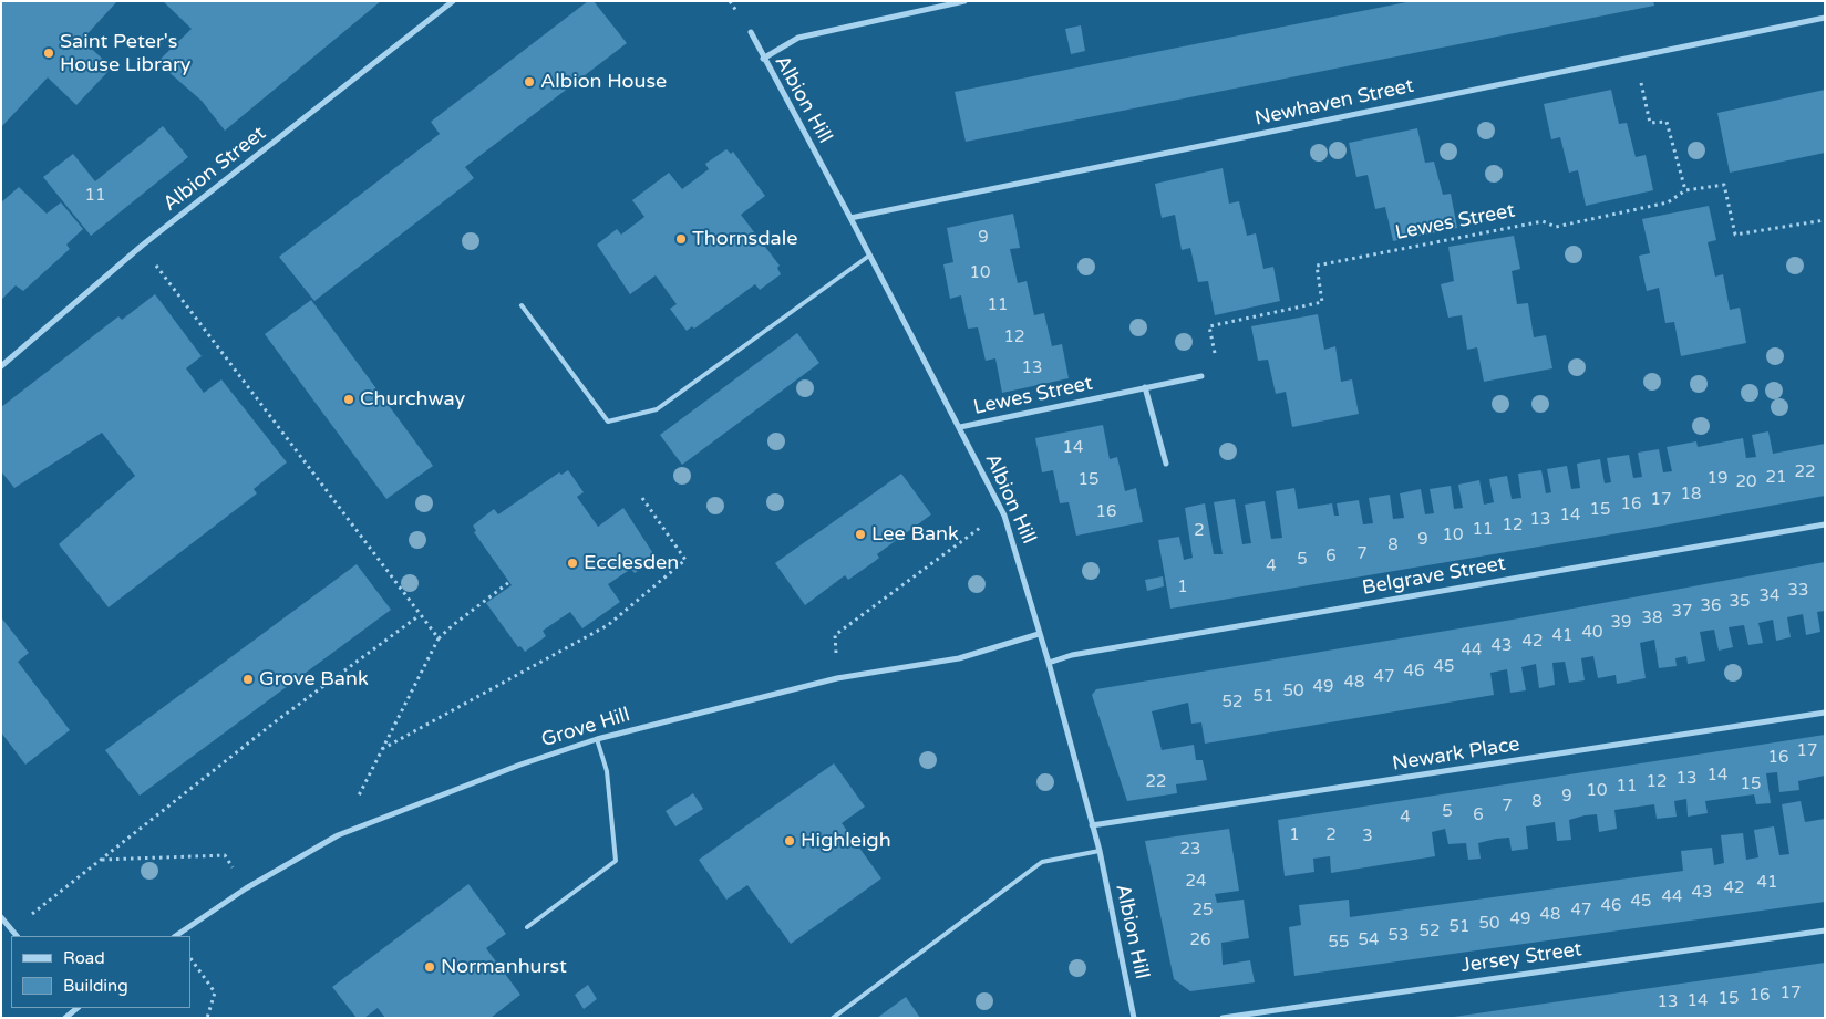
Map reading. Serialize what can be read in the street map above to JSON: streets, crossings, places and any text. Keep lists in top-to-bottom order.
{
  "streets": {
    "street": [
      "Albion Hill",
      "Newhaven Street",
      "Albion Street",
      "Lewes Street",
      "Belgrave Street",
      "Grove Hill",
      "Newark Place",
      "Jersey Street"
    ]
  },
  "crossings": [
    ["Albion Hill", "Newhaven Street"],
    ["Albion Hill", "Lewes Street"],
    ["Albion Hill", "Belgrave Street"],
    ["Albion Hill", "Grove Hill"],
    ["Albion Hill", "Newark Place"]
  ],
  "places": [
    "Saint Peter's House Library",
    "Albion House",
    "Thornsdale",
    "Churchway",
    "Lee Bank",
    "Ecclesden",
    "Grove Bank",
    "Highleigh",
    "Normanhurst"
  ],
  "house_numbers": [
    "11",
    "9",
    "10",
    "11",
    "12",
    "13",
    "14",
    "22",
    "21",
    "19",
    "15",
    "20",
    "18",
    "17",
    "16",
    "15",
    "16",
    "14",
    "13",
    "12",
    "11",
    "2",
    "10",
    "9",
    "8",
    "7",
    "6",
    "5",
    "4",
    "1",
    "33",
    "34",
    "35",
    "36",
    "37",
    "38",
    "39",
    "40",
    "41",
    "42",
    "43",
    "44",
    "45",
    "46",
    "47",
    "48",
    "49",
    "50",
    "51",
    "52",
    "17",
    "16",
    "14",
    "13",
    "22",
    "12",
    "15",
    "11",
    "10",
    "9",
    "8",
    "7",
    "5",
    "6",
    "4",
    "1",
    "2",
    "3",
    "23",
    "24",
    "41",
    "42",
    "43",
    "44",
    "45",
    "46",
    "25",
    "47",
    "48",
    "49",
    "50",
    "51",
    "52",
    "53",
    "26",
    "54",
    "55",
    "17",
    "16",
    "15",
    "14",
    "13"
  ],
  "legend": ["Road", "Building"]
}
